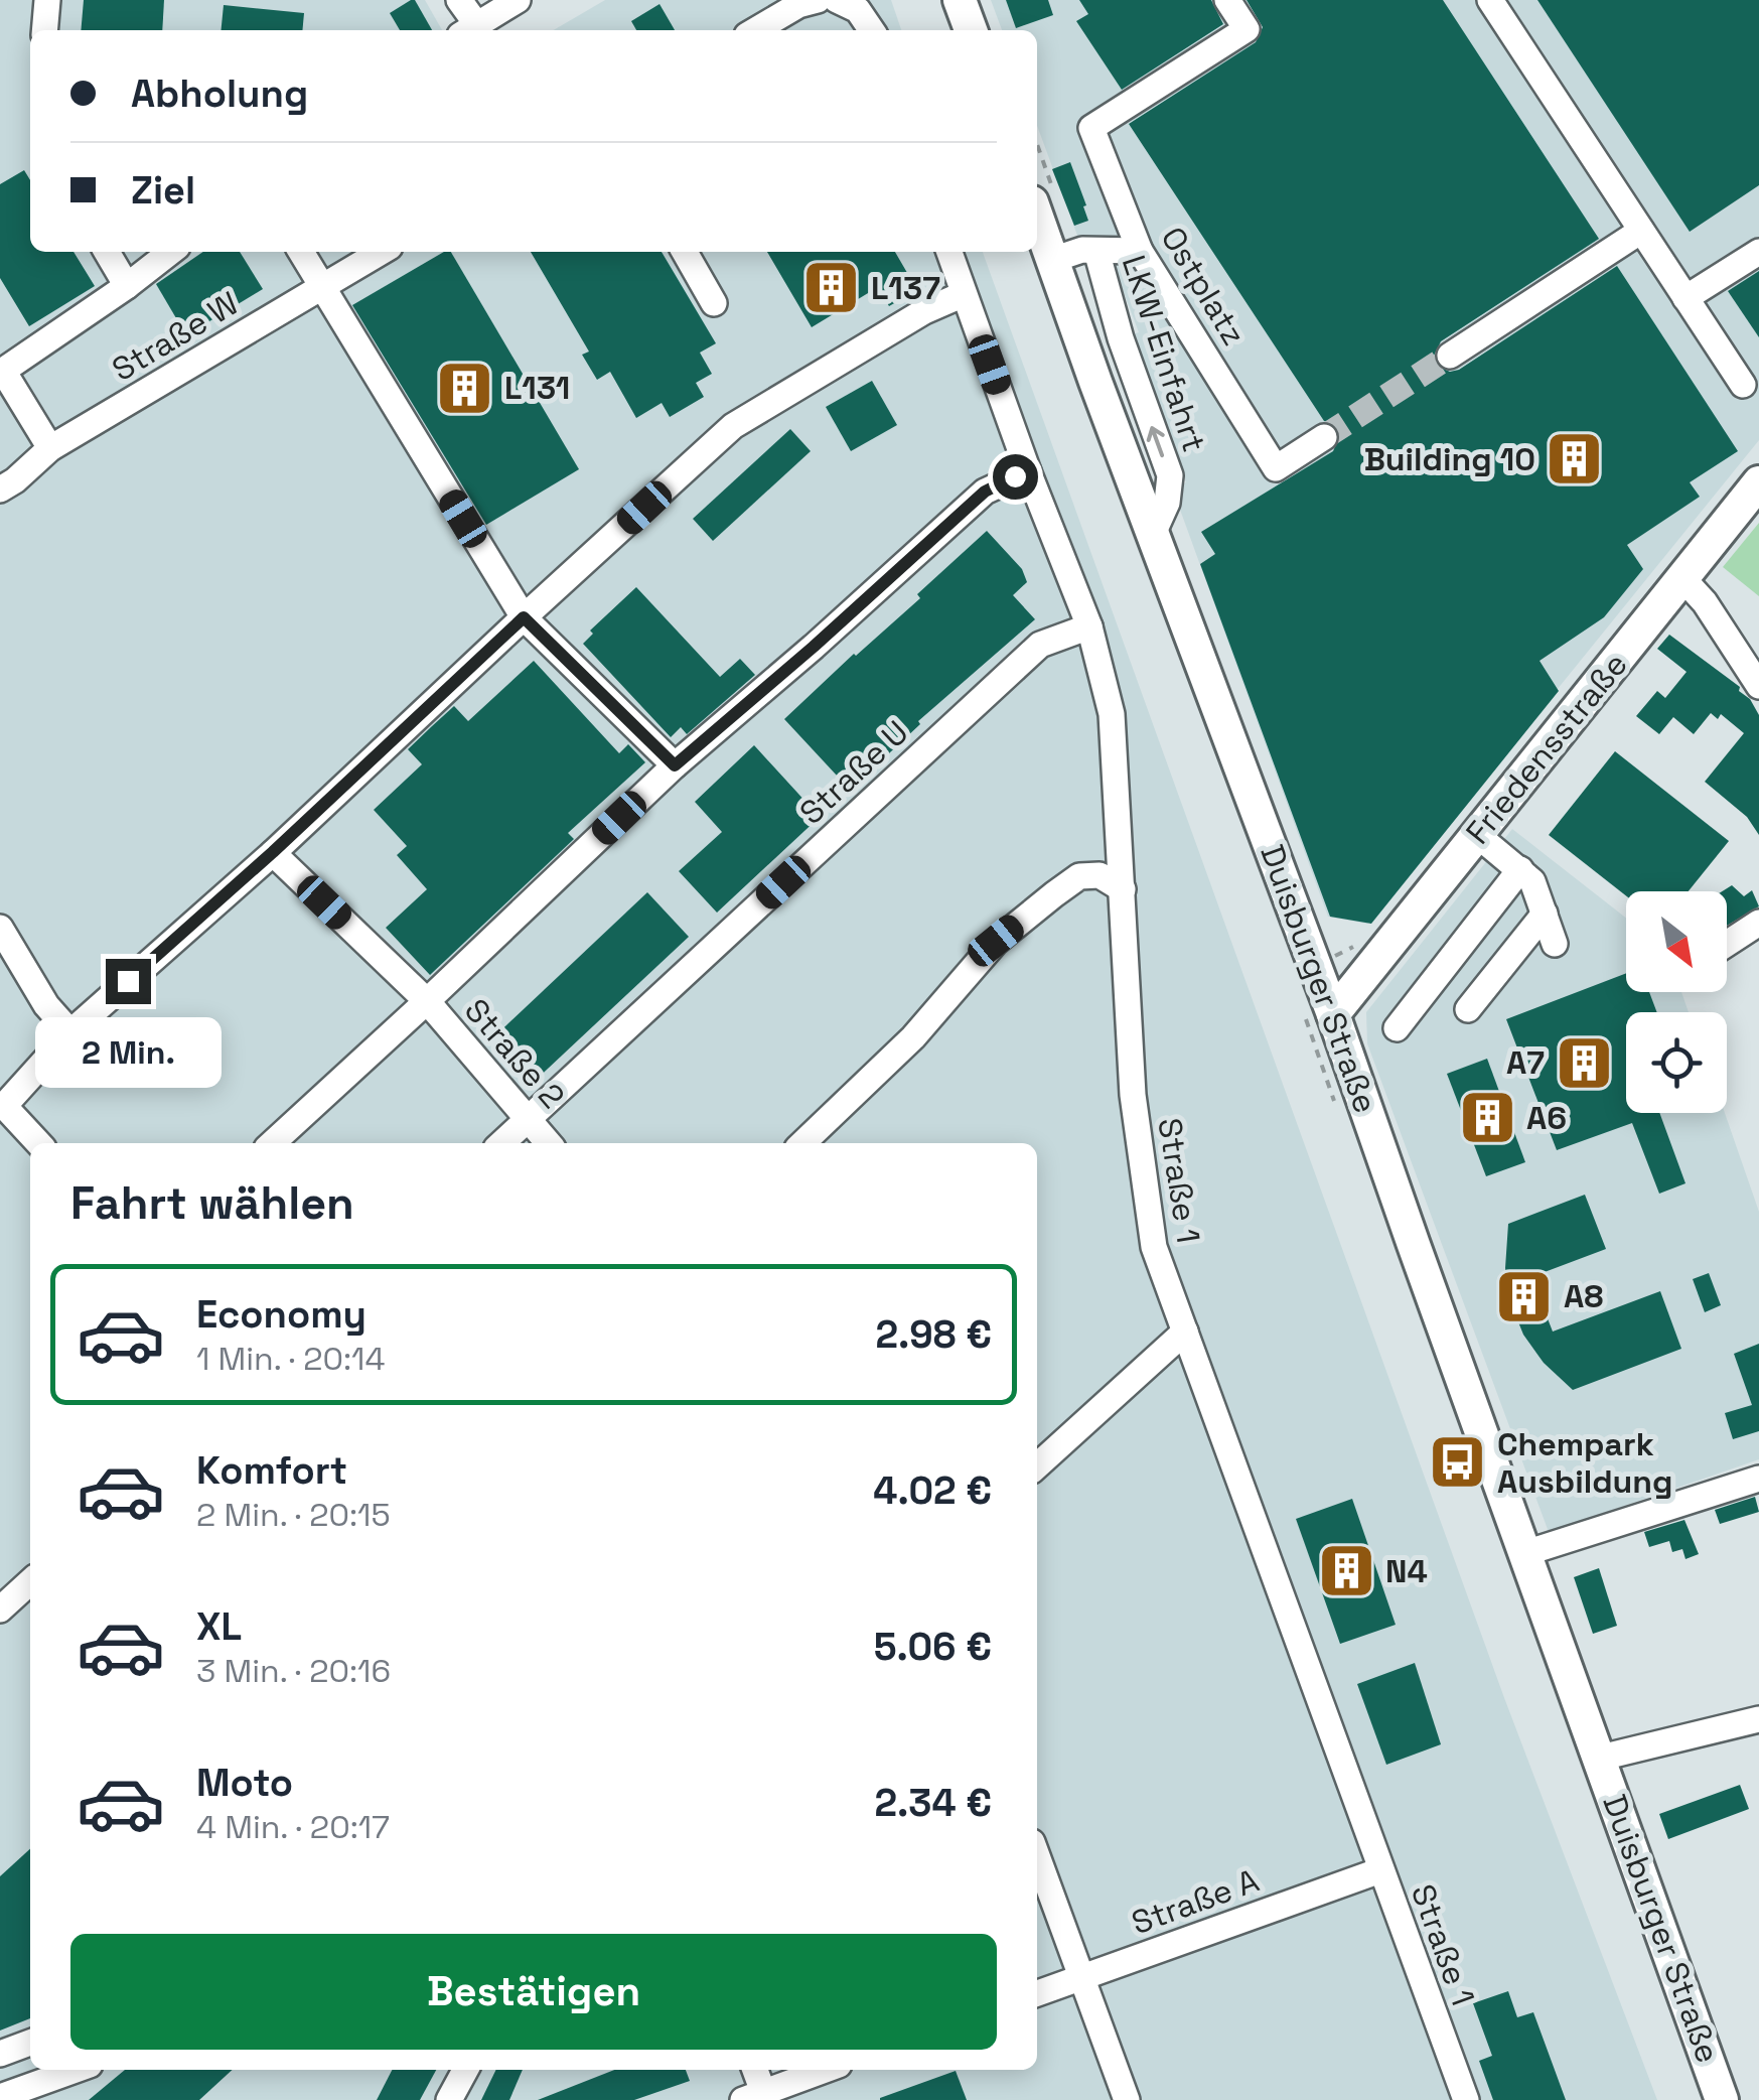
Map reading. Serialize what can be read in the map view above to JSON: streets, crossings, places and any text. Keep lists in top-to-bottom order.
{
  "streets": {
    "main road": ["Friedensstraße", "Duisburger Straße"],
    "street": [
      "Ostplatz",
      "Straße W",
      "LKW-Einfahrt",
      "Straße U",
      "Straße 2",
      "Straße 1",
      "Straße A"
    ]
  },
  "crossings": [
    ["LKW-Einfahrt", "Duisburger Straße"],
    ["Friedensstraße", "Duisburger Straße"],
    ["Straße U", "Straße 2"],
    ["Straße U", "Straße 1"],
    ["Straße 1", "Straße A"]
  ],
  "one_way": ["LKW-Einfahrt"],
  "places": {
    "building": [
      "L137",
      "L131",
      "Building 10",
      "A7",
      "A6",
      "A8",
      "N4"
    ],
    "bus stop": ["Chempark Ausbildung"]
  },
  "north": "bottom right",
  "page": {
    "banner": ["Abholung", "Ziel"],
    "bubble": "2 Min.",
    "heading": "Fahrt wählen",
    "list": [
      {
        "name": "Economy",
        "note": "1 Min. · 20:14",
        "value": "2.98 €"
      },
      {
        "name": "Komfort",
        "note": "2 Min. · 20:15",
        "value": "4.02 €"
      },
      {
        "name": "XL",
        "note": "3 Min. · 20:16",
        "value": "5.06 €"
      },
      {
        "name": "Moto",
        "note": "4 Min. · 20:17",
        "value": "2.34 €"
      }
    ],
    "buttons": "Bestätigen"
  }
}
